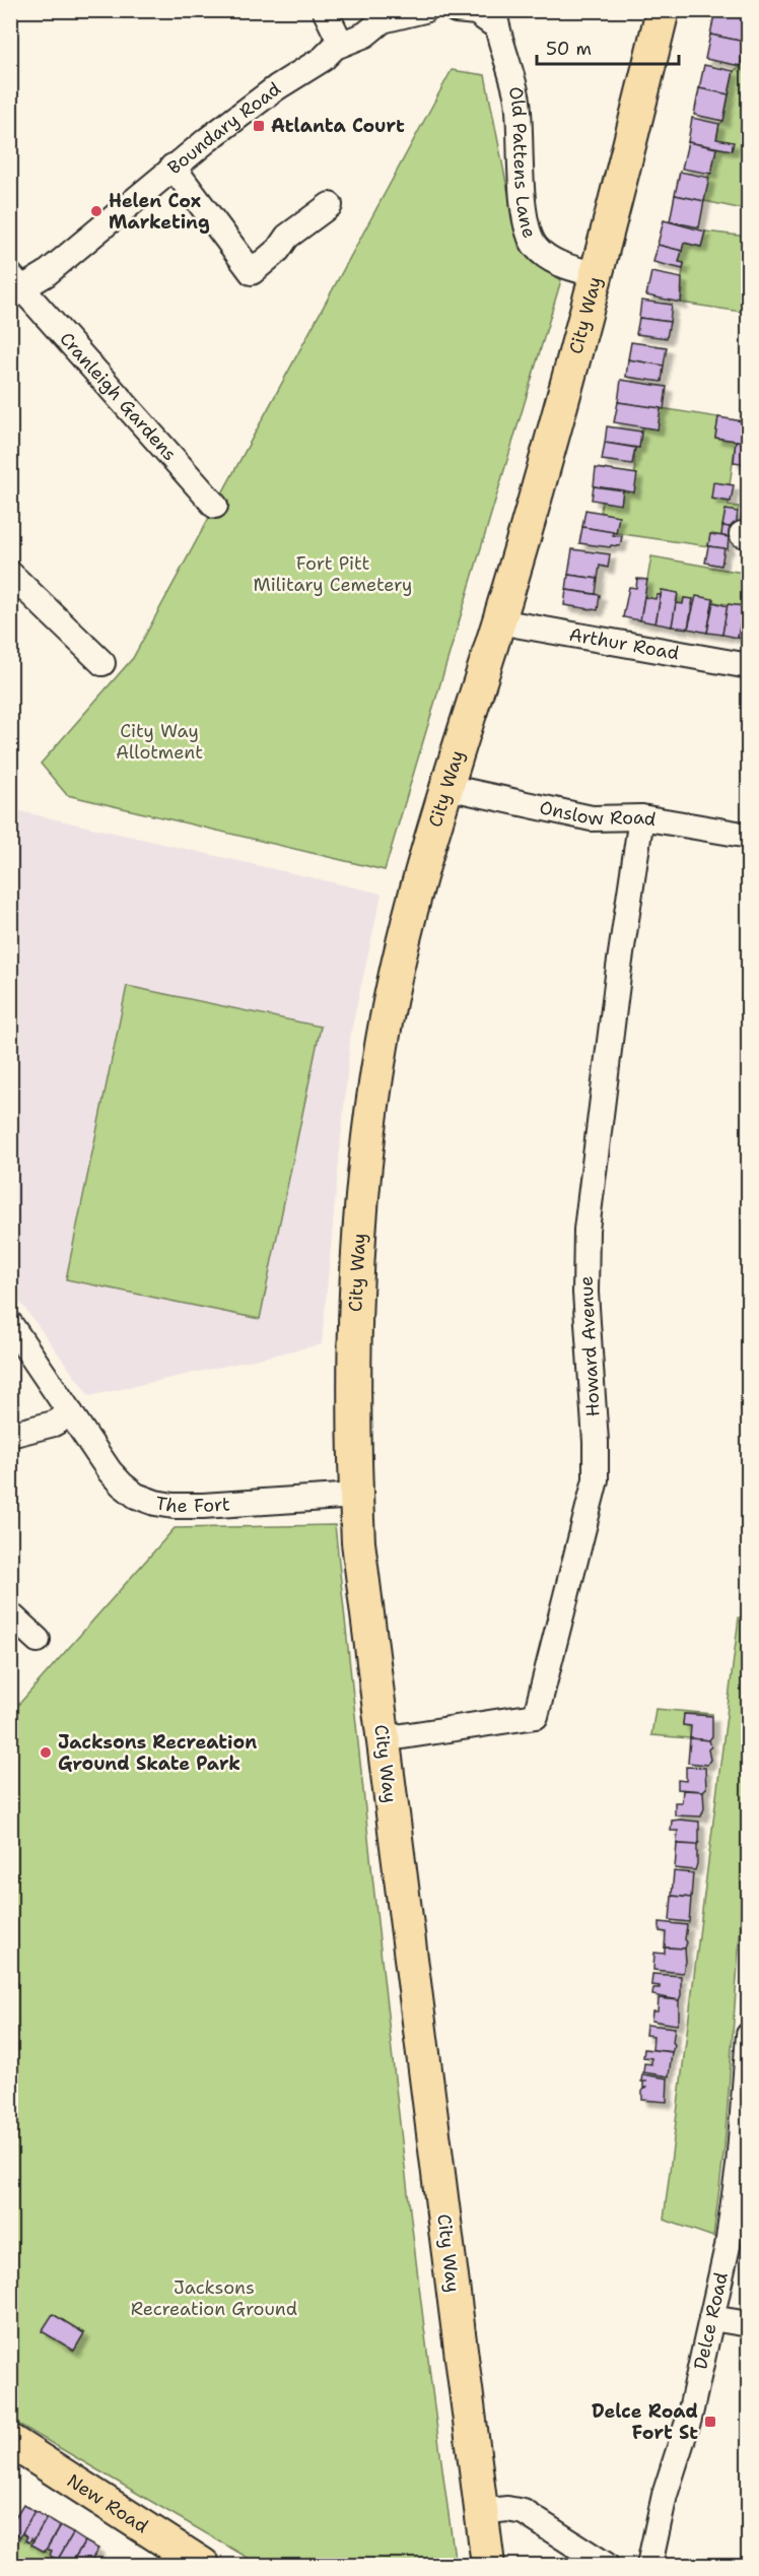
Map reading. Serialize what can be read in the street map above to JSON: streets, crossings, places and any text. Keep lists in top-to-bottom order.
{
  "streets": {
    "main road": ["City Way", "New Road"],
    "street": [
      "Boundary Road",
      "Old Pattens Lane",
      "Cranleigh Gardens",
      "Arthur Road",
      "Onslow Road",
      "Howard Avenue",
      "The Fort",
      "Delce Road"
    ]
  },
  "crossings": [
    ["Boundary Road", "Cranleigh Gardens"],
    ["Old Pattens Lane", "City Way"],
    ["City Way", "Arthur Road"],
    ["City Way", "Onslow Road"],
    ["City Way", "Howard Avenue"],
    ["City Way", "The Fort"],
    ["Onslow Road", "Howard Avenue"]
  ],
  "parks": ["Fort Pitt Military Cemetery", "City Way Allotment", "Jacksons Recreation Ground"],
  "places": {
    "transit": ["Atlanta Court", "Delce Road Fort St"],
    "other": ["Helen Cox Marketing", "Jacksons Recreation Ground Skate Park"]
  },
  "scale_bar": "50 m"
}
